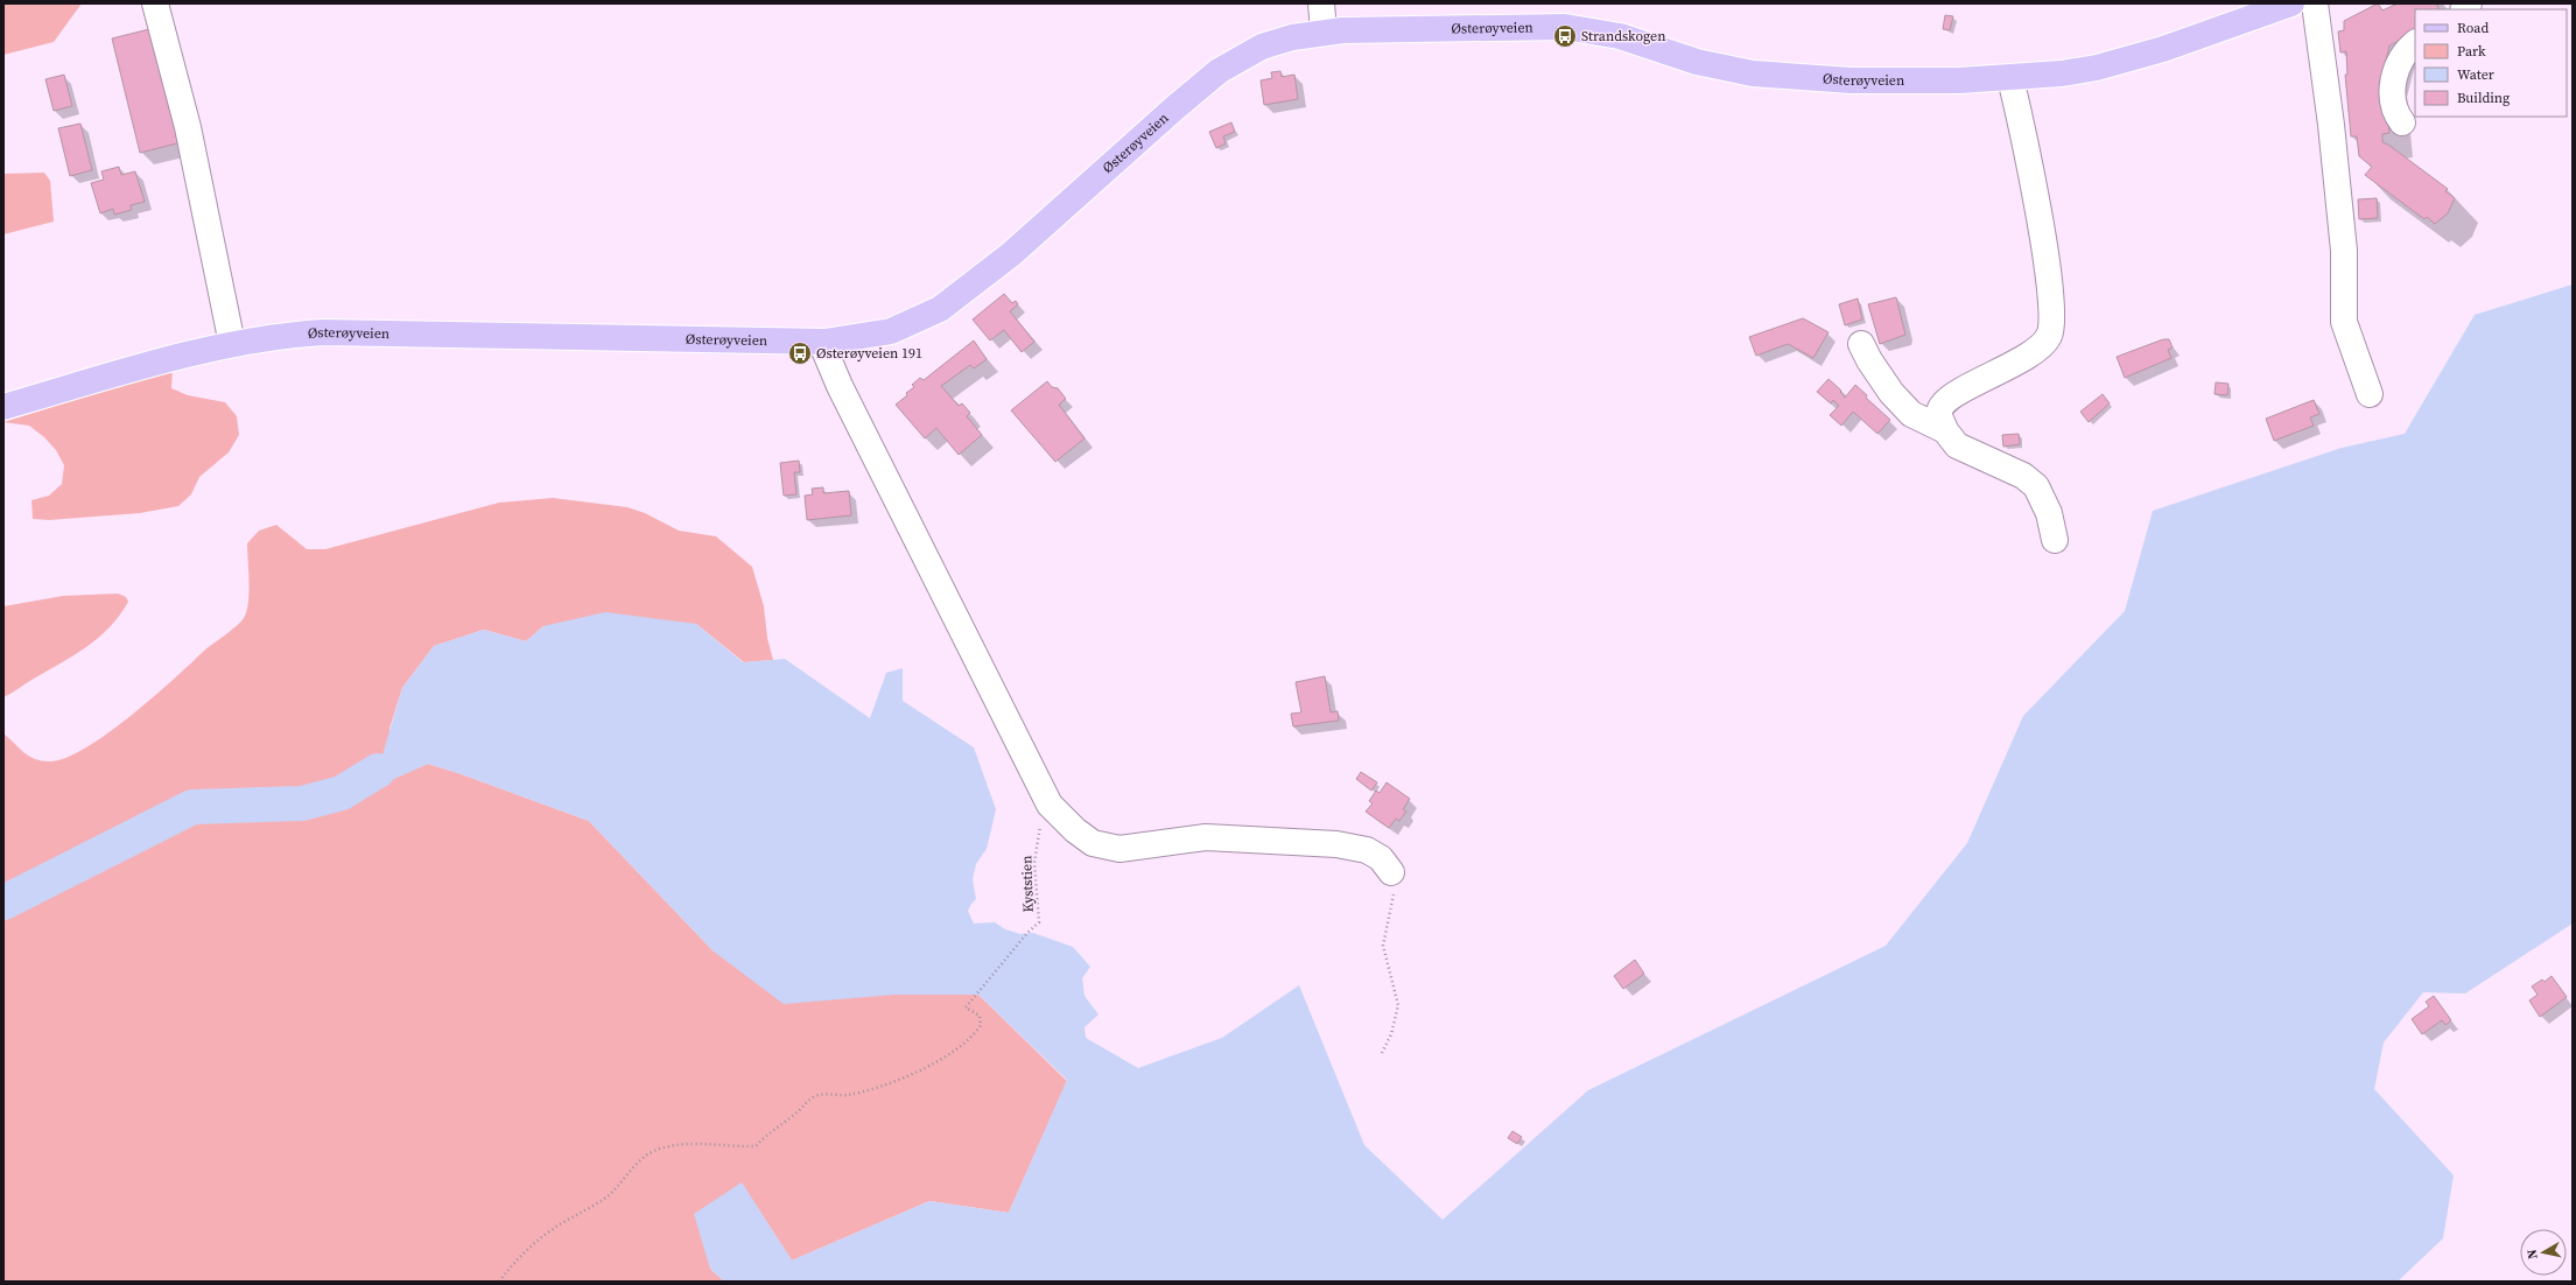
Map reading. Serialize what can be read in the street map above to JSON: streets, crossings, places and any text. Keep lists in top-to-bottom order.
{
  "streets": {
    "main road": ["Østerøyveien"],
    "path": ["Kyststien"]
  },
  "places": {
    "bus stop": ["Strandskogen", "Østerøyveien 191"]
  },
  "legend": [
    "Road",
    "Park",
    "Water",
    "Building"
  ],
  "north": "left"
}
